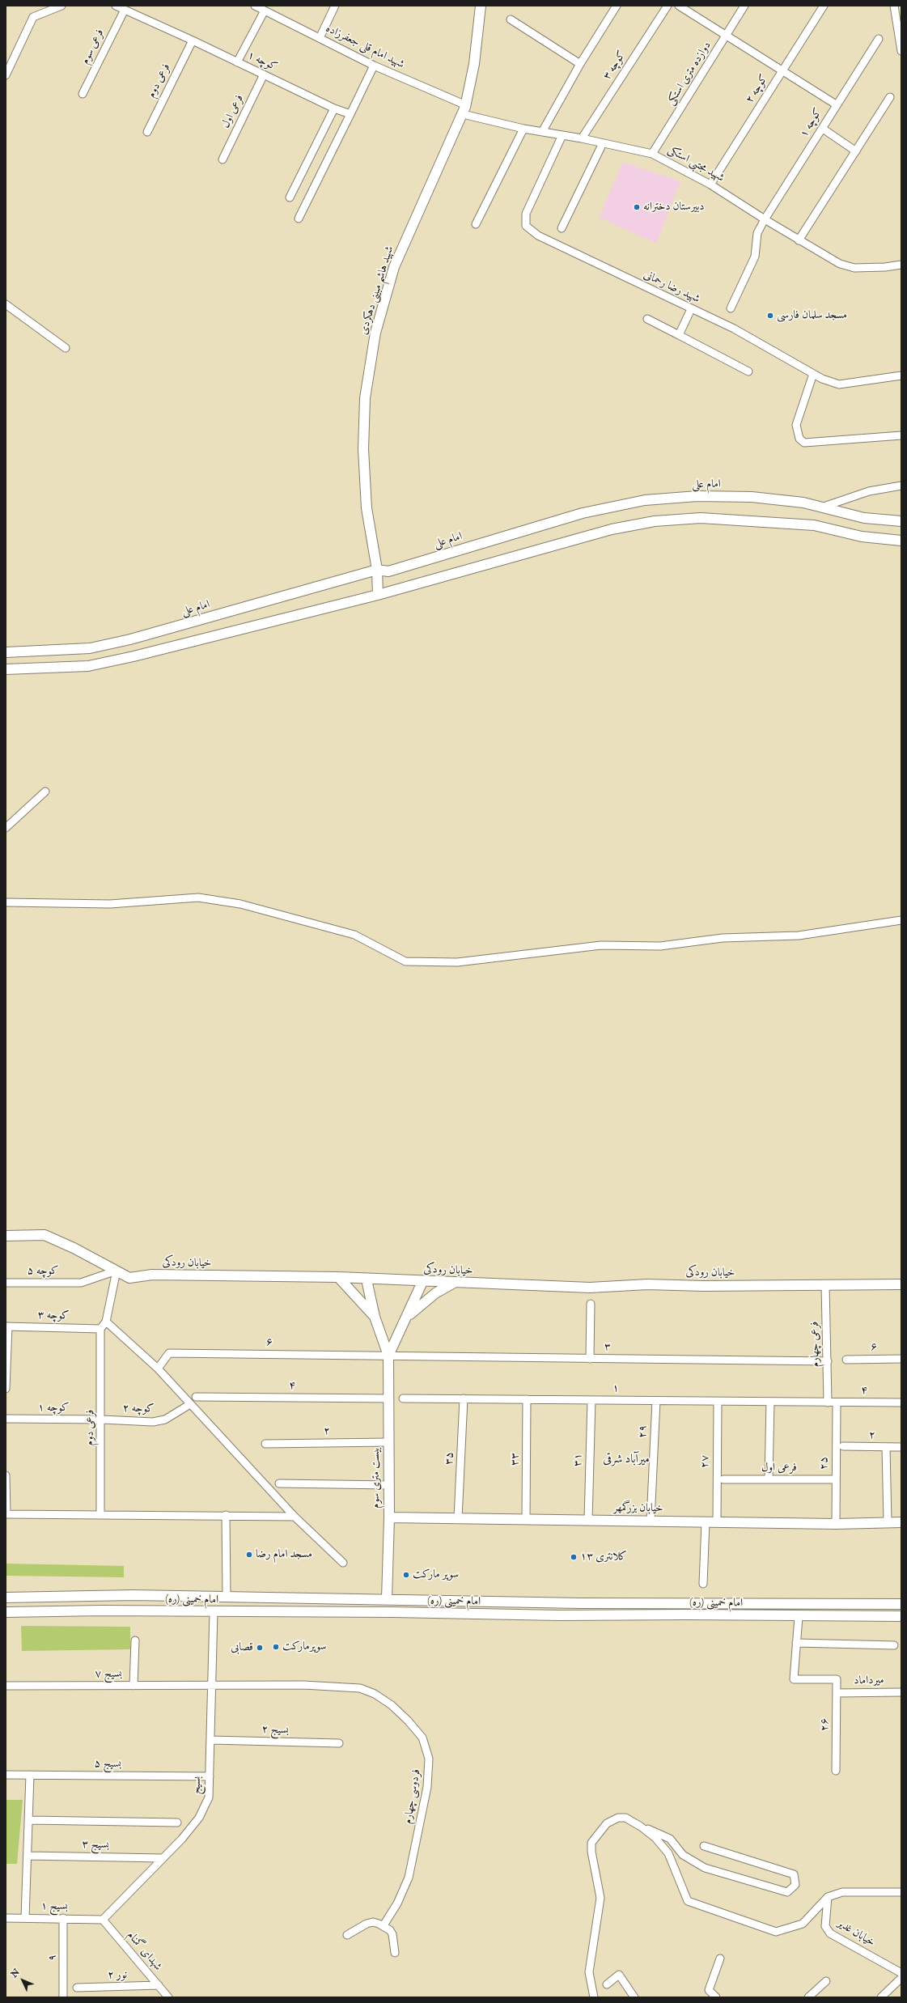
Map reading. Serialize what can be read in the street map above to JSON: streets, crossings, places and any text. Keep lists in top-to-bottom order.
{
  "streets": {
    "main road": [
      "شهید هاشم مبینی دهکردی",
      "امام علی",
      "خیابان رودکی",
      "بیست متری سوم",
      "خیابان بزرگمهر",
      "امام خمینی (ره)"
    ],
    "street": [
      "فرعی سوم",
      "شهید امام قلی جعفرزاده",
      "کوچه ۱",
      "کوچه ۳",
      "دوازده متری استکی",
      "فرعی دوم",
      "کوچه ۲",
      "فرعی اول",
      "شهید مجتبی استکی",
      "شهید رضا رحمانی",
      "کوچه ۵",
      "۶",
      "فرعی چهارم",
      "۳",
      "۴",
      "۱",
      "۲",
      "۲۹",
      "۳۵",
      "۳۳",
      "۳۱",
      "۲۷",
      "۲۵",
      "بسیج ۷",
      "میرداماد",
      "۲۶",
      "بسیج ۲",
      "بسیج ۵",
      "بسیج",
      "فردوسی چهارم",
      "بسیج ۳",
      "بسیج ۱",
      "خیابان غدیر",
      "شهدای گمنام",
      "۹",
      "نور ۲"
    ]
  },
  "crossings": [
    ["فرعی سوم", "کوچه ۱"],
    ["شهید امام قلی جعفرزاده", "شهید مجتبی استکی"],
    ["شهید امام قلی جعفرزاده", "شهید هاشم مبینی دهکردی"],
    ["کوچه ۱", "فرعی دوم"],
    ["کوچه ۱", "کوچه ۲"],
    ["کوچه ۱", "فرعی اول"],
    ["کوچه ۱", "شهید مجتبی استکی"],
    ["کوچه ۳", "فرعی دوم"],
    ["کوچه ۳", "شهید مجتبی استکی"],
    ["دوازده متری استکی", "شهید مجتبی استکی"],
    ["فرعی دوم", "کوچه ۲"],
    ["کوچه ۲", "شهید مجتبی استکی"],
    ["فرعی اول", "۲۵"],
    ["شهید مجتبی استکی", "شهید رضا رحمانی"],
    ["شهید مجتبی استکی", "شهید هاشم مبینی دهکردی"],
    ["شهید هاشم مبینی دهکردی", "امام علی"],
    ["خیابان رودکی", "کوچه ۵"],
    ["خیابان رودکی", "فرعی چهارم"],
    ["خیابان رودکی", "بیست متری سوم"],
    ["۶", "۳"],
    ["۶", "بیست متری سوم"],
    ["فرعی چهارم", "۳"],
    ["فرعی چهارم", "۴"],
    ["فرعی چهارم", "۱"],
    ["۳", "بیست متری سوم"],
    ["۴", "۱"],
    ["۴", "۲۵"],
    ["۴", "بیست متری سوم"],
    ["۱", "۲۹"],
    ["۱", "۳۵"],
    ["۱", "۳۳"],
    ["۱", "۳۱"],
    ["۱", "۲۷"],
    ["۲", "بیست متری سوم"],
    ["۲۹", "خیابان بزرگمهر"],
    ["۳۵", "خیابان بزرگمهر"],
    ["۳۳", "خیابان بزرگمهر"],
    ["۳۱", "خیابان بزرگمهر"],
    ["۲۷", "خیابان بزرگمهر"],
    ["۲۵", "خیابان بزرگمهر"],
    ["بیست متری سوم", "خیابان بزرگمهر"],
    ["بیست متری سوم", "امام خمینی (ره)"],
    ["امام خمینی (ره)", "بسیج"],
    ["بسیج ۷", "بسیج"],
    ["بسیج ۷", "فردوسی چهارم"],
    ["میرداماد", "۲۶"],
    ["بسیج ۲", "بسیج"],
    ["بسیج ۵", "بسیج"],
    ["بسیج", "فردوسی چهارم"],
    ["بسیج", "بسیج ۳"],
    ["بسیج", "بسیج ۱"],
    ["بسیج", "شهدای گمنام"],
    ["بسیج ۱", "شهدای گمنام"],
    ["بسیج ۱", "۹"],
    ["شهدای گمنام", "نور ۲"]
  ],
  "districts": ["میرآباد شرقی"],
  "places": [
    "دبیرستان دخترانه",
    "مسجد سلمان فارسی",
    "مسجد امام رضا",
    "کلانتری ۱۳",
    "سوپر مارکت",
    "سوپرمارکت",
    "قصابی"
  ],
  "north": "top left"
}
